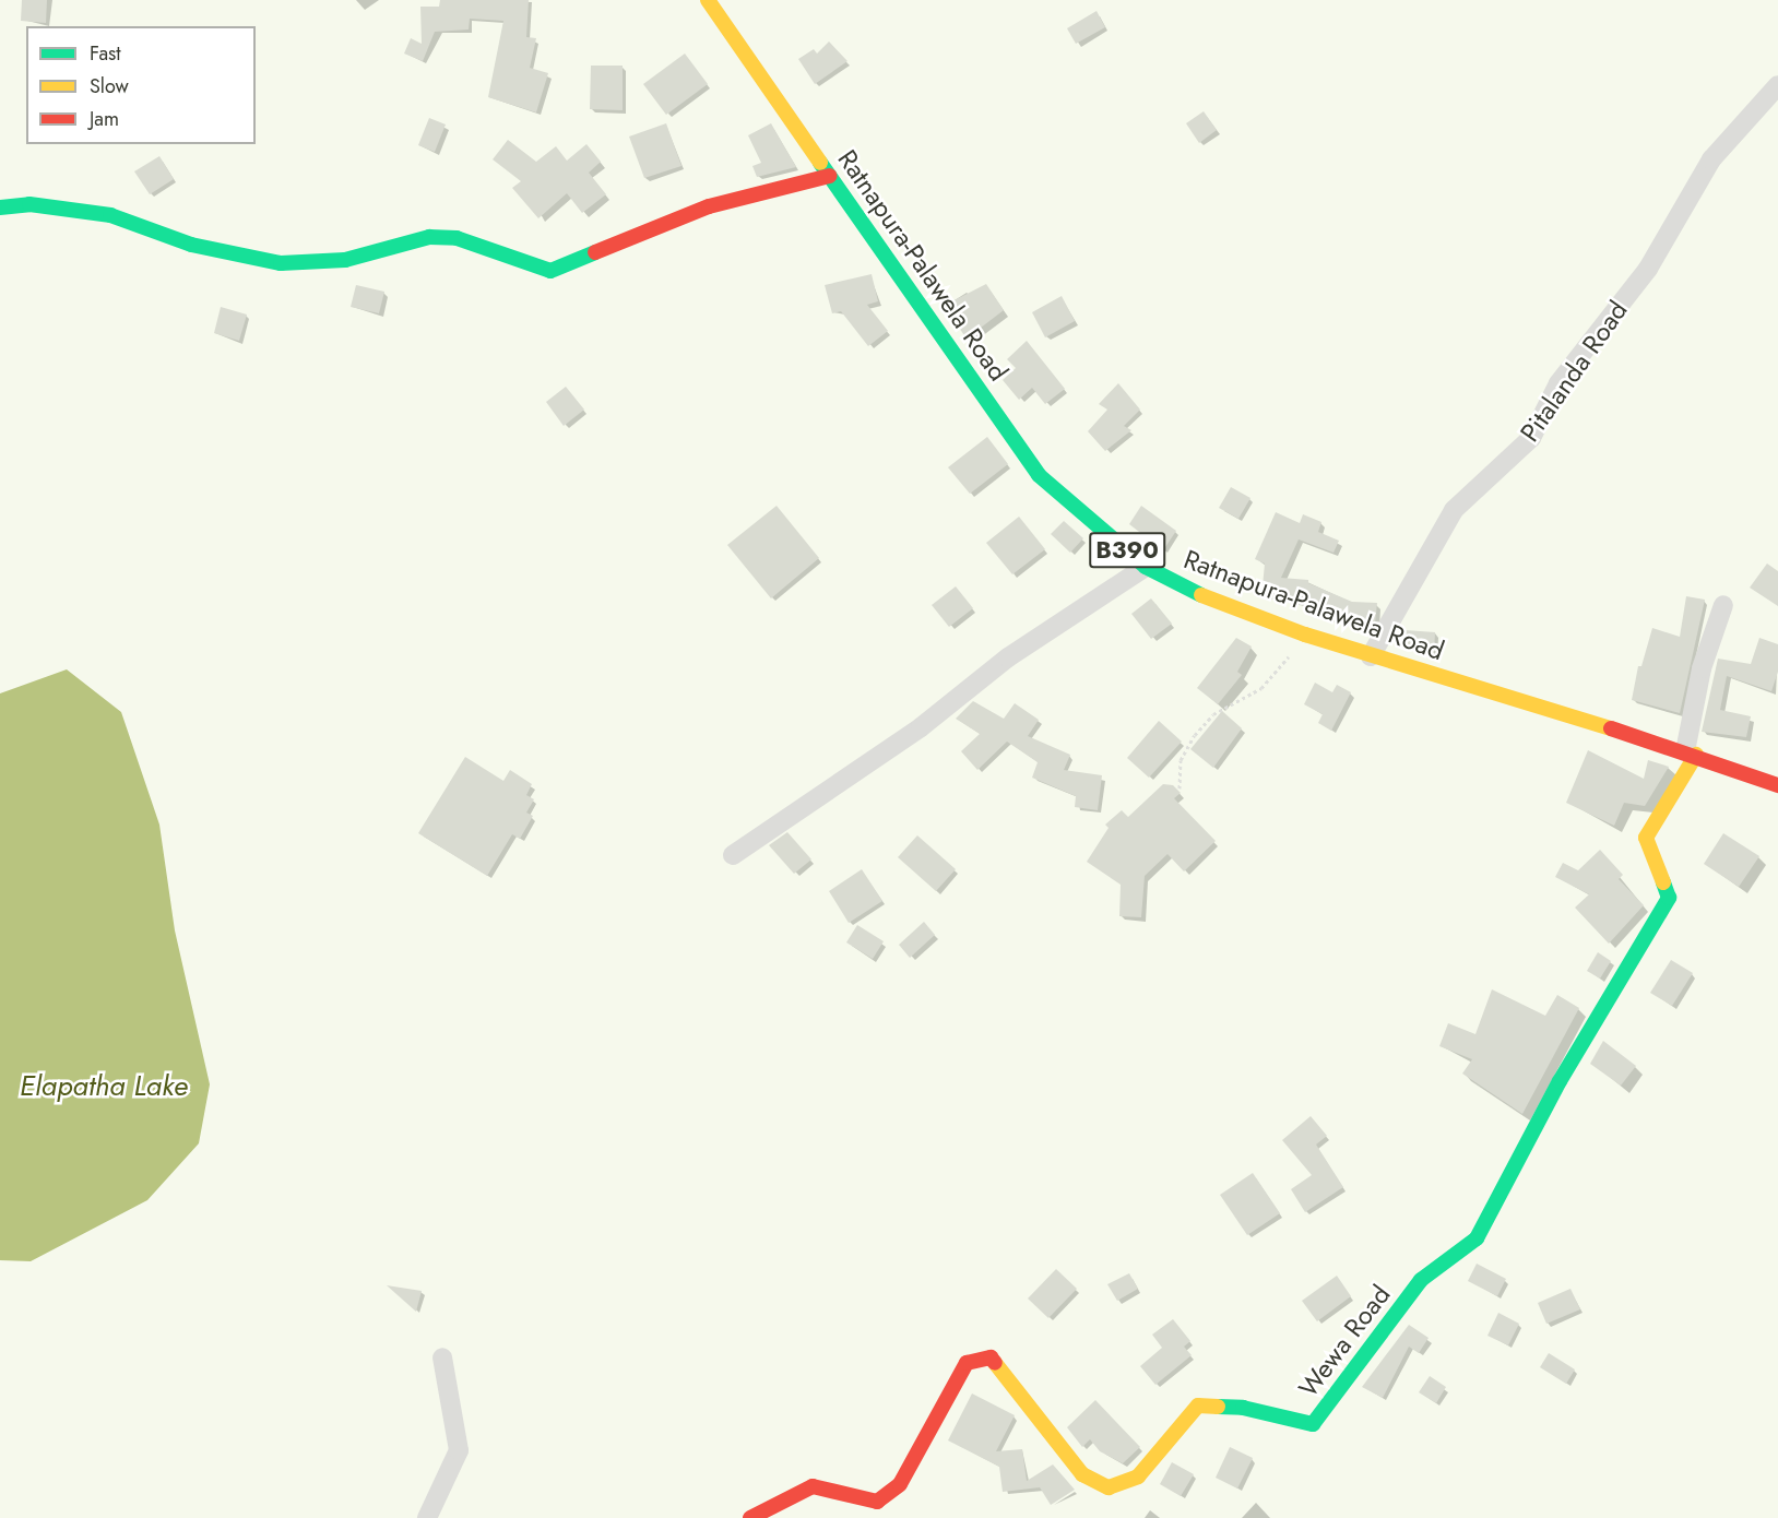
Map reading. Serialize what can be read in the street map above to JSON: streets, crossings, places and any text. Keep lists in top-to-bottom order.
{
  "streets": {
    "street": [
      "Ratnapura-Palawela Road",
      "Pitalanda Road",
      "B390",
      "Wewa Road"
    ]
  },
  "crossings": [
    ["Ratnapura-Palawela Road", "Pitalanda Road"],
    ["Ratnapura-Palawela Road", "Wewa Road"]
  ],
  "water": ["Elapatha Lake"],
  "legend": ["Fast", "Slow", "Jam"]
}
